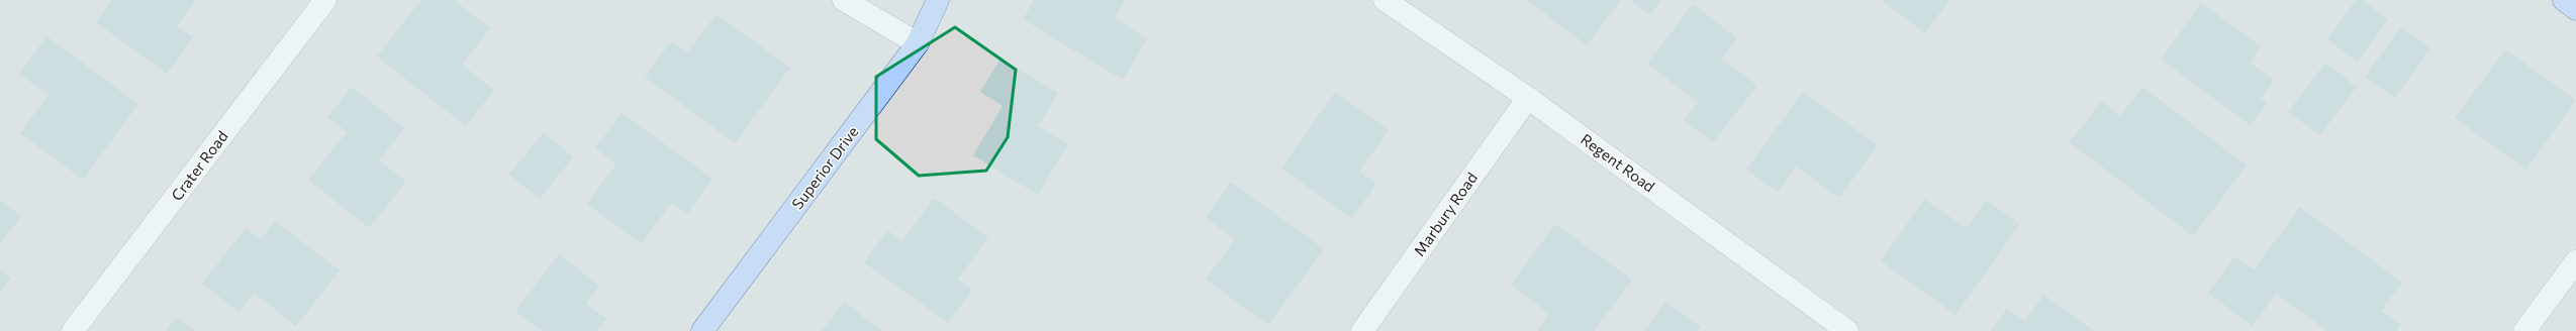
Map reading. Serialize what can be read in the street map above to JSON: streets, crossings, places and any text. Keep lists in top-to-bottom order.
{
  "streets": {
    "street": [
      "Regent Road",
      "Crater Road",
      "Superior Drive",
      "Marbury Road"
    ]
  },
  "crossings": [
    ["Regent Road", "Marbury Road"]
  ]
}
